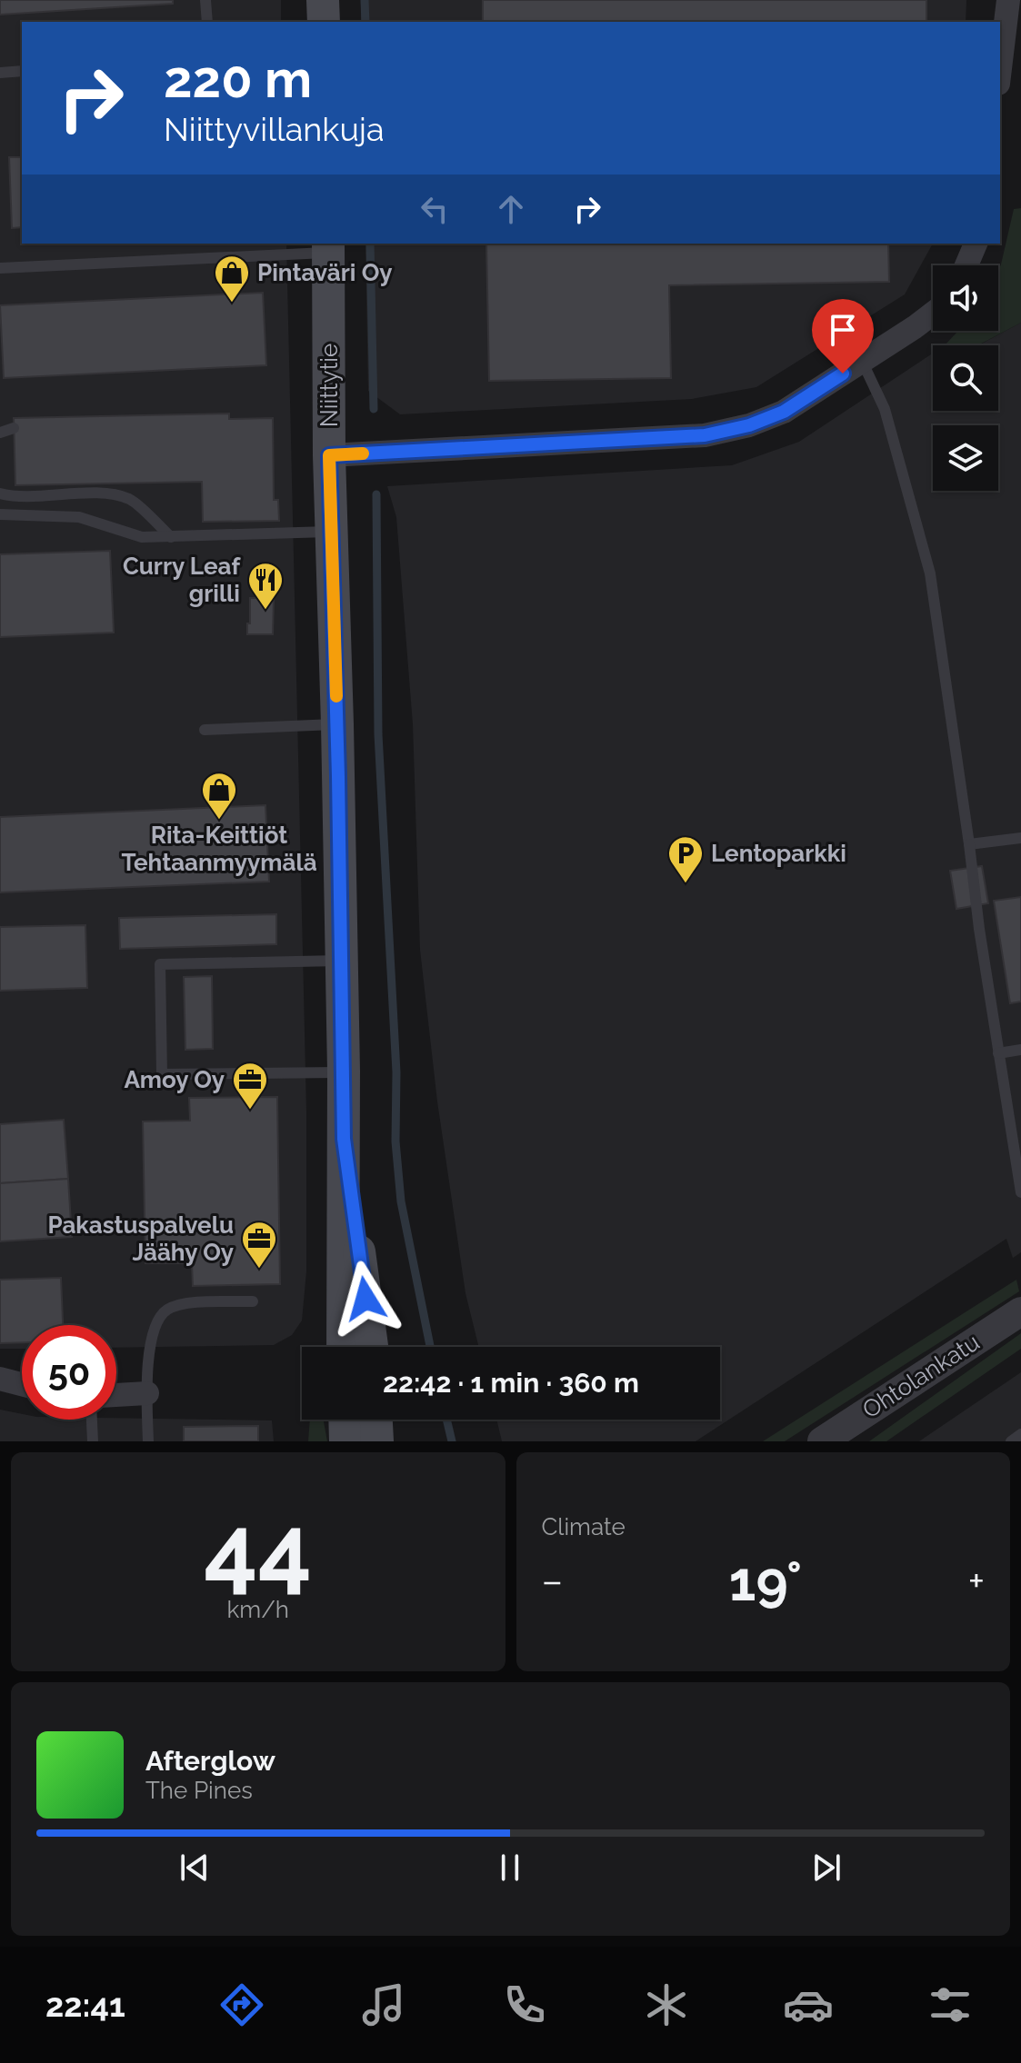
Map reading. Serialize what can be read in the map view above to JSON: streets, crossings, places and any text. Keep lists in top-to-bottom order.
{
  "streets": {
    "main road": ["Niittytie"],
    "street": ["Ohtolankatu"]
  },
  "places": {
    "shop": ["Pintaväri Oy", "Rita-Keittiöt Tehtaanmyymälä"],
    "restaurant": ["Curry Leaf grilli"],
    "parking": ["Lentoparkki"],
    "office": ["Amoy Oy", "Pakastuspalvelu Jäähy Oy"]
  },
  "page": {
    "turn": ["220 m", "Niittyvillankuja"],
    "limit": "50",
    "trip": "22:42 · 1 min · 360 m",
    "tile": [
      ["44", "km/h"],
      "Climate"
    ],
    "heat": ["−", "19°", "+"],
    "song": ["Afterglow", "The Pines"],
    "tabs": "22:41"
  }
}
